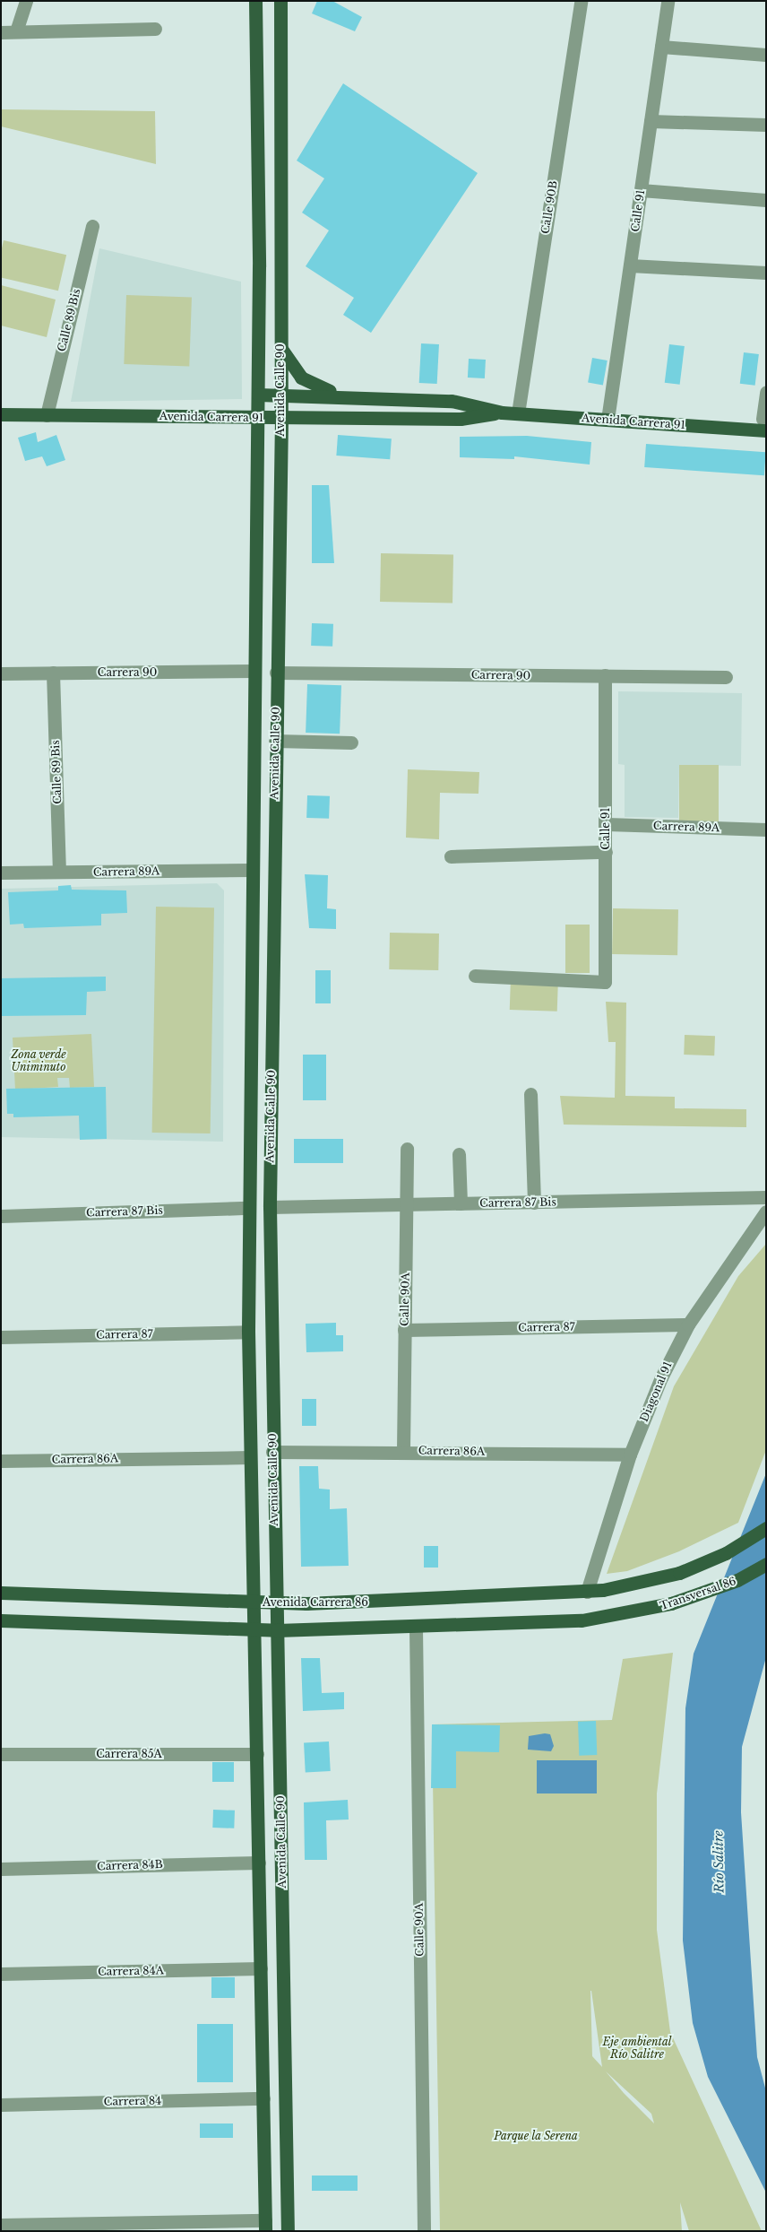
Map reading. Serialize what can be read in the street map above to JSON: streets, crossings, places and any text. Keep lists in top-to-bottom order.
{
  "streets": {
    "main road": [
      "Avenida Calle 90",
      "Avenida Carrera 91",
      "Transversal 86",
      "Avenida Carrera 86"
    ],
    "street": [
      "Calle 90B",
      "Calle 91",
      "Calle 89 Bis",
      "Carrera 90",
      "Carrera 89A",
      "Carrera 87 Bis",
      "Calle 90A",
      "Carrera 87",
      "Diagonal 91",
      "Carrera 86A",
      "Carrera 85A",
      "Carrera 84B",
      "Carrera 84A",
      "Carrera 84"
    ]
  },
  "crossings": [
    ["Calle 90B", "Avenida Carrera 91"],
    ["Calle 91", "Avenida Carrera 91"],
    ["Calle 91", "Carrera 90"],
    ["Calle 91", "Carrera 89A"],
    ["Calle 89 Bis", "Avenida Carrera 91"],
    ["Calle 89 Bis", "Carrera 90"],
    ["Calle 89 Bis", "Carrera 89A"],
    ["Avenida Calle 90", "Avenida Carrera 91"],
    ["Avenida Calle 90", "Carrera 90"],
    ["Avenida Calle 90", "Carrera 89A"],
    ["Avenida Calle 90", "Carrera 87 Bis"],
    ["Avenida Calle 90", "Carrera 87"],
    ["Avenida Calle 90", "Carrera 86A"],
    ["Avenida Calle 90", "Avenida Carrera 86"],
    ["Avenida Calle 90", "Carrera 85A"],
    ["Avenida Calle 90", "Carrera 84B"],
    ["Avenida Calle 90", "Carrera 84A"],
    ["Avenida Calle 90", "Carrera 84"],
    ["Carrera 87 Bis", "Calle 90A"],
    ["Calle 90A", "Carrera 87"],
    ["Calle 90A", "Carrera 86A"],
    ["Calle 90A", "Transversal 86"],
    ["Carrera 87", "Diagonal 91"],
    ["Diagonal 91", "Carrera 86A"],
    ["Diagonal 91", "Avenida Carrera 86"]
  ],
  "water": ["Río Salitre"],
  "parks": ["Zona verde Uniminuto", "Eje ambiental Río Salitre", "Parque la Serena"]
}
